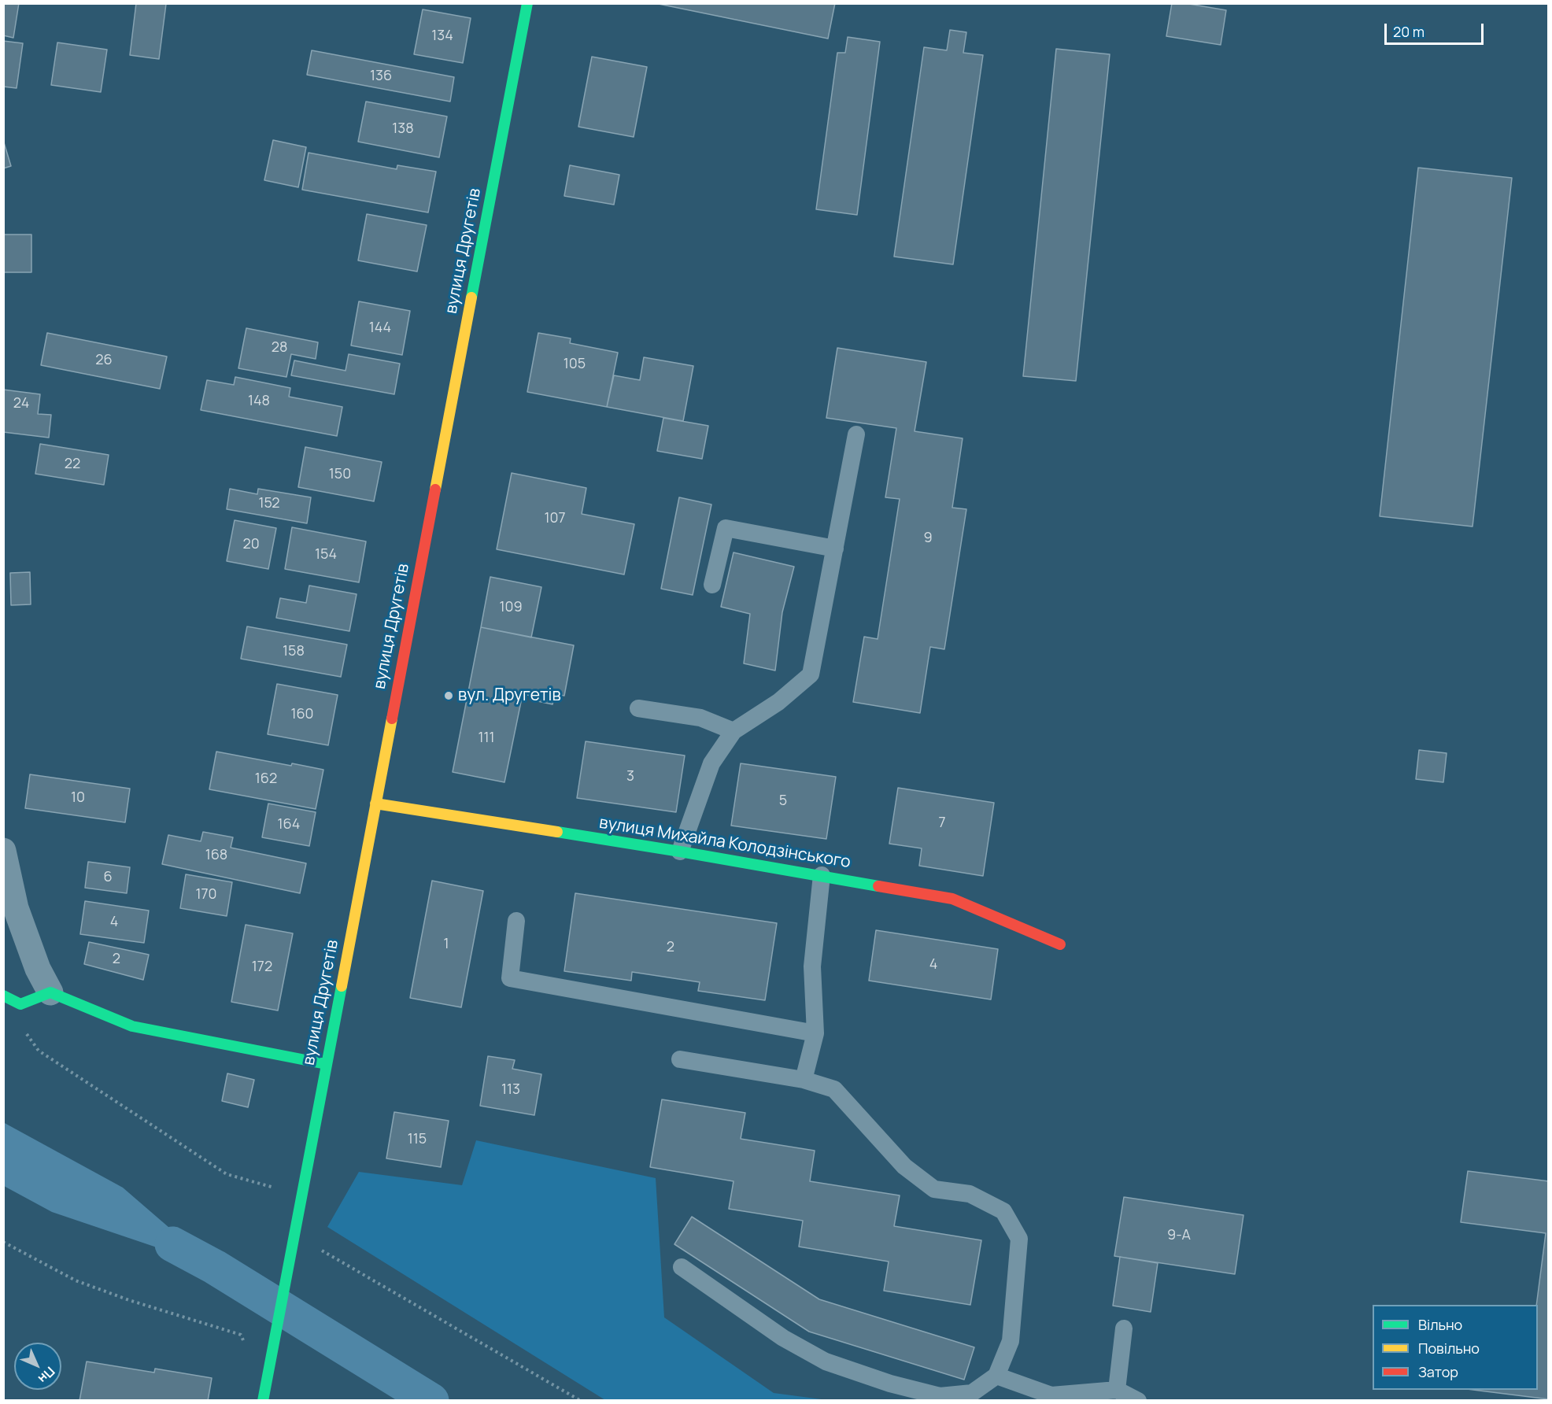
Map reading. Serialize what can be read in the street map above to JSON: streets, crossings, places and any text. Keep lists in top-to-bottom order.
{
  "streets": {
    "main road": ["вулиця Другетів", "вулиця Михайла Колодзінського"]
  },
  "crossings": [
    ["вулиця Другетів", "вулиця Михайла Колодзінського"]
  ],
  "places": ["вул. Другетів"],
  "house_numbers": [
    "134",
    "136",
    "138",
    "144",
    "28",
    "26",
    "105",
    "148",
    "24",
    "22",
    "150",
    "152",
    "107",
    "9",
    "20",
    "154",
    "109",
    "158",
    "160",
    "111",
    "3",
    "162",
    "10",
    "5",
    "7",
    "164",
    "168",
    "6",
    "170",
    "4",
    "1",
    "2",
    "2",
    "4",
    "172",
    "113",
    "115",
    "9-А"
  ],
  "legend": ["Вільно", "Повільно", "Затор"],
  "scale_bar": "20 m",
  "north": "bottom right"
}
